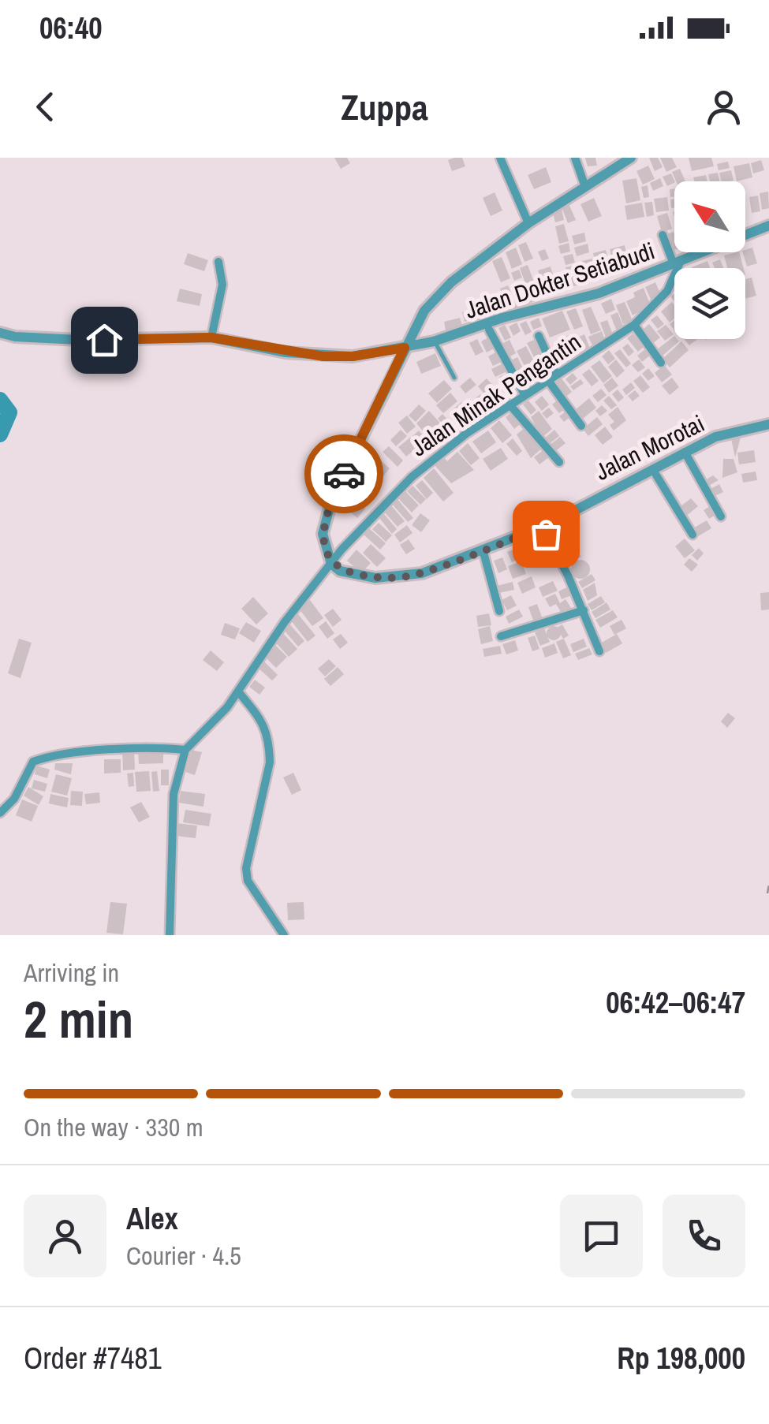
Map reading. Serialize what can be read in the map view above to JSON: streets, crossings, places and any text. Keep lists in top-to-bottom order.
{
  "streets": {
    "street": ["Jalan Dokter Setiabudi", "Jalan Minak Pengantin", "Jalan Morotai"]
  },
  "crossings": [
    ["Jalan Dokter Setiabudi", "Jalan Minak Pengantin"],
    ["Jalan Minak Pengantin", "Jalan Morotai"]
  ],
  "north": "top left",
  "page": {
    "status": "06:40",
    "header": "Zuppa",
    "heading": ["2 min", "Arriving in", "06:42–06:47"],
    "panel": [
      "Alex",
      "Courier · 4.5",
      "Order #7481",
      "Rp 198,000"
    ],
    "bar": "On the way · 330 m"
  }
}
